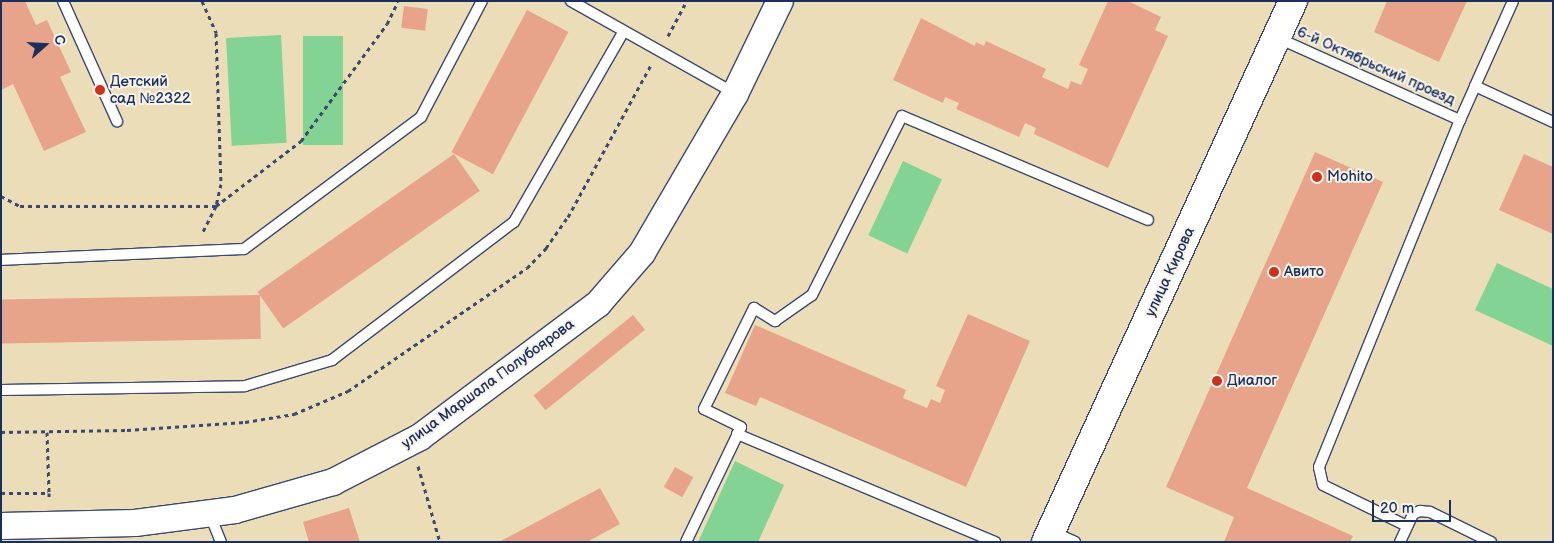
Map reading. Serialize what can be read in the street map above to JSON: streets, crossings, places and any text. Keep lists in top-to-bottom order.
{
  "streets": {
    "main road": ["улица Кирова"],
    "street": ["улица Маршала Полубоярова"],
    "lane": ["6-й Октябрьский проезд"]
  },
  "crossings": [
    ["6-й Октябрьский проезд", "улица Кирова"]
  ],
  "places": [
    "Детский сад №2322",
    "Mohito",
    "Авито",
    "Диалог"
  ],
  "scale_bar": "20 m",
  "north": "right"
}
